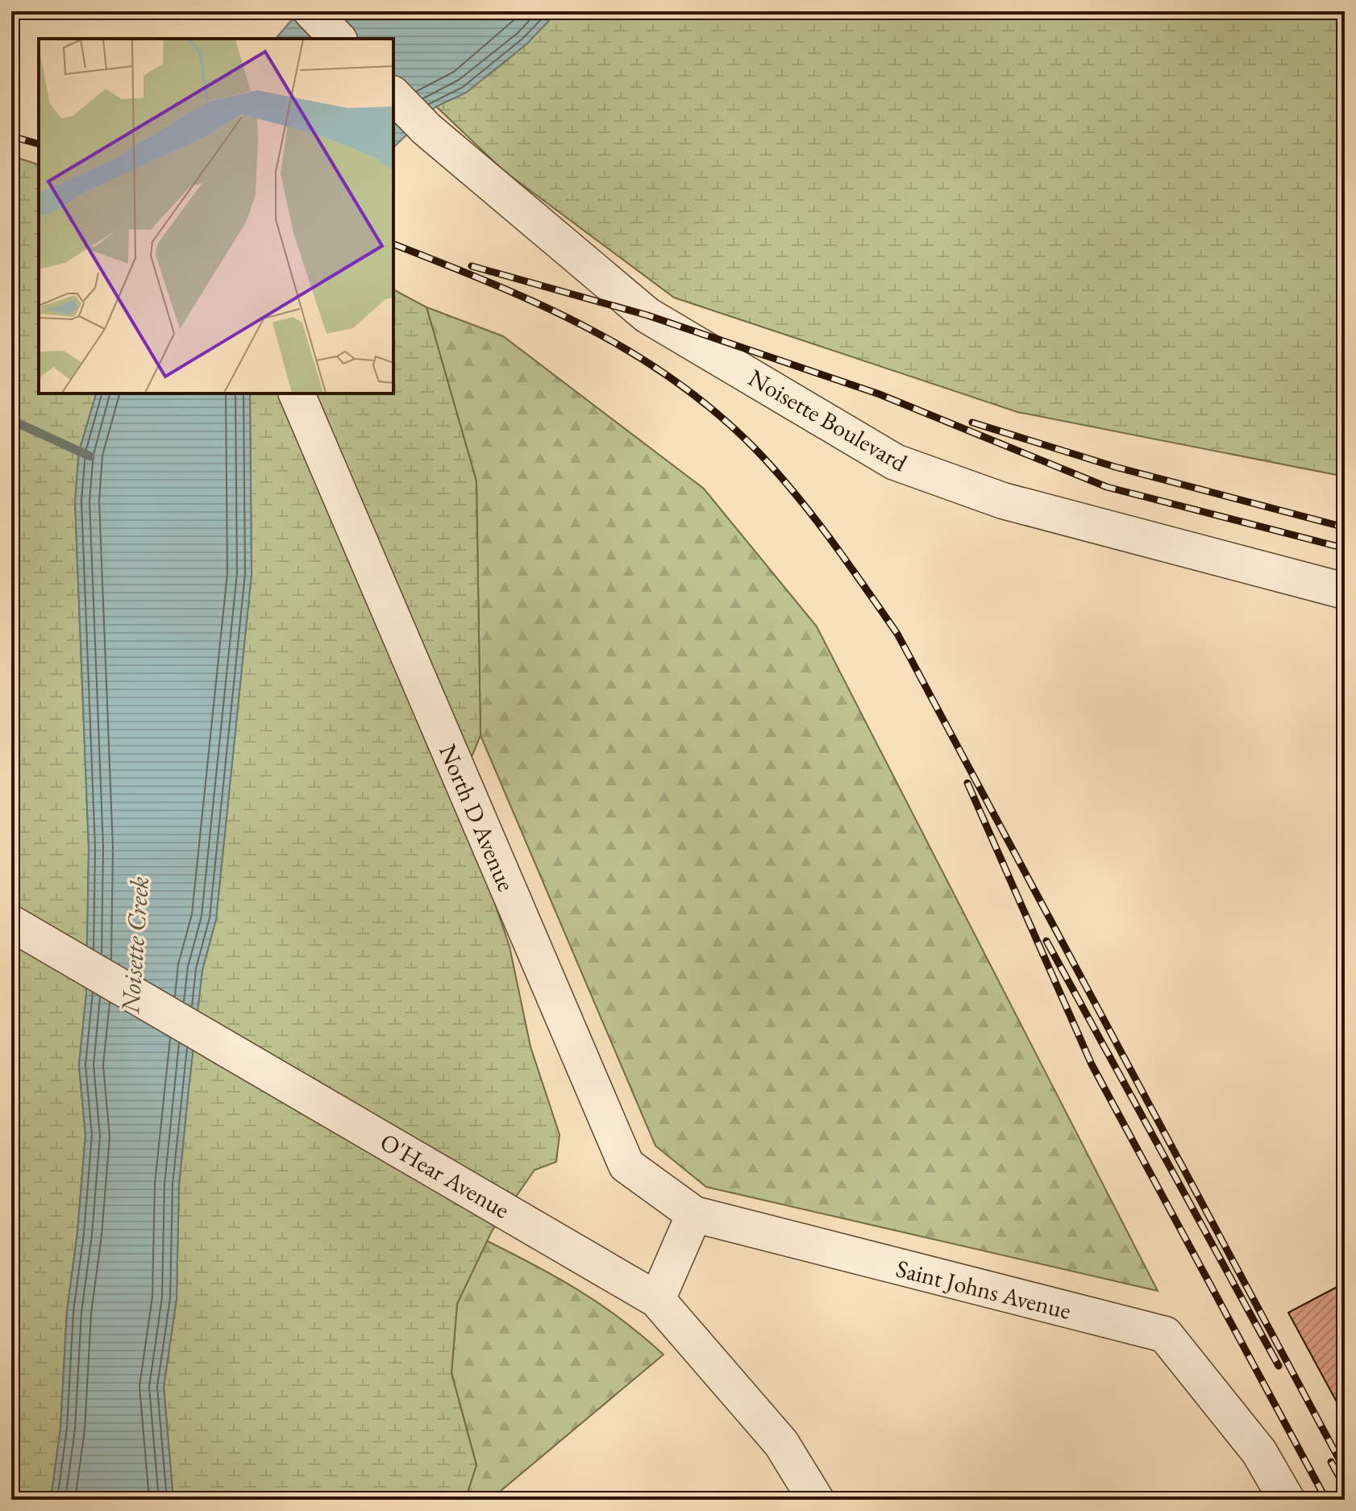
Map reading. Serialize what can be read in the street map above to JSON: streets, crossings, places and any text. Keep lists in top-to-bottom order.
{
  "streets": {
    "street": [
      "Noisette Boulevard",
      "North D Avenue",
      "O'Hear Avenue",
      "Saint Johns Avenue"
    ]
  },
  "crossings": [
    ["North D Avenue", "Saint Johns Avenue"]
  ],
  "water": ["Noisette Creek"]
}
